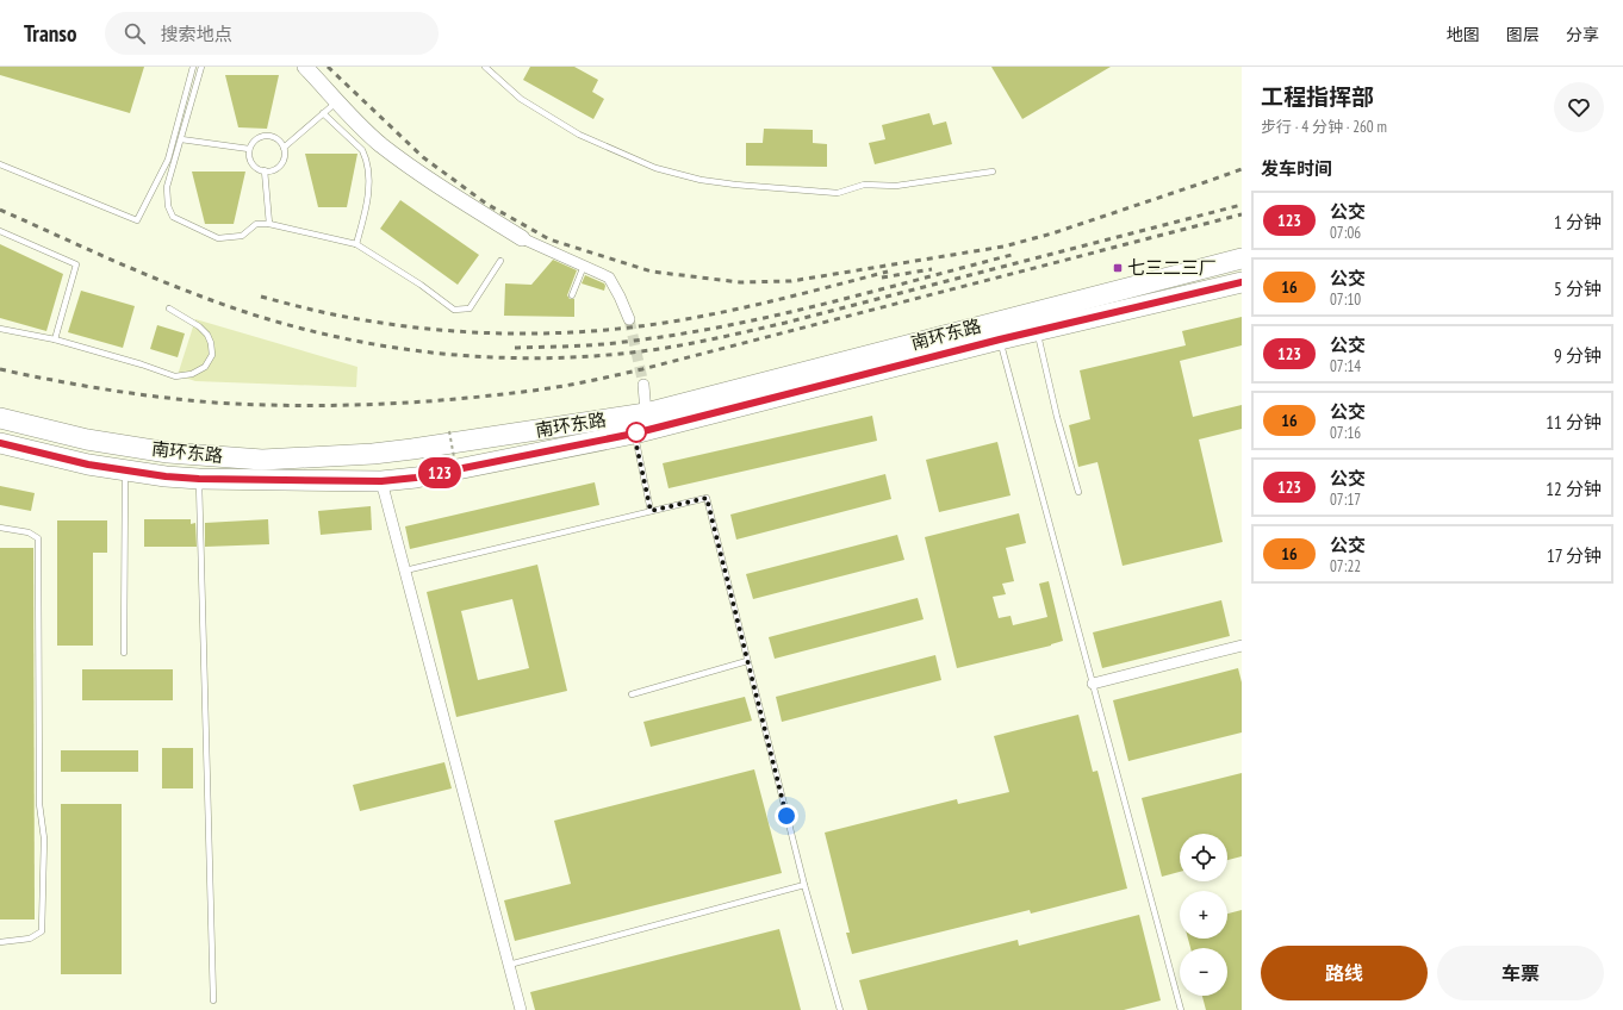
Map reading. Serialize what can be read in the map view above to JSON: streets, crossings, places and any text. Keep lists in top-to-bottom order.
{
  "streets": {
    "highway": ["南环东路"]
  },
  "places": {
    "transit": ["七三二三厂"]
  },
  "lines": ["bus line 123"],
  "page": {
    "header": "Transo",
    "search": "搜索地点",
    "nav": ["地图", "图层", "分享"],
    "on_map": "123",
    "heading": [
      ["工程指挥部", "步行 · 4 分钟 · 260 m"],
      "发车时间"
    ],
    "list": [
      {
        "mark": "123",
        "name": "公交",
        "note": "07:06",
        "value": "1 分钟"
      },
      {
        "mark": "16",
        "name": "公交",
        "note": "07:10",
        "value": "5 分钟"
      },
      {
        "mark": "123",
        "name": "公交",
        "note": "07:14",
        "value": "9 分钟"
      },
      {
        "mark": "16",
        "name": "公交",
        "note": "07:16",
        "value": "11 分钟"
      },
      {
        "mark": "123",
        "name": "公交",
        "note": "07:17",
        "value": "12 分钟"
      },
      {
        "mark": "16",
        "name": "公交",
        "note": "07:22",
        "value": "17 分钟"
      }
    ],
    "map_buttons": ["+", "−"],
    "buttons": ["路线", "车票"]
  }
}
